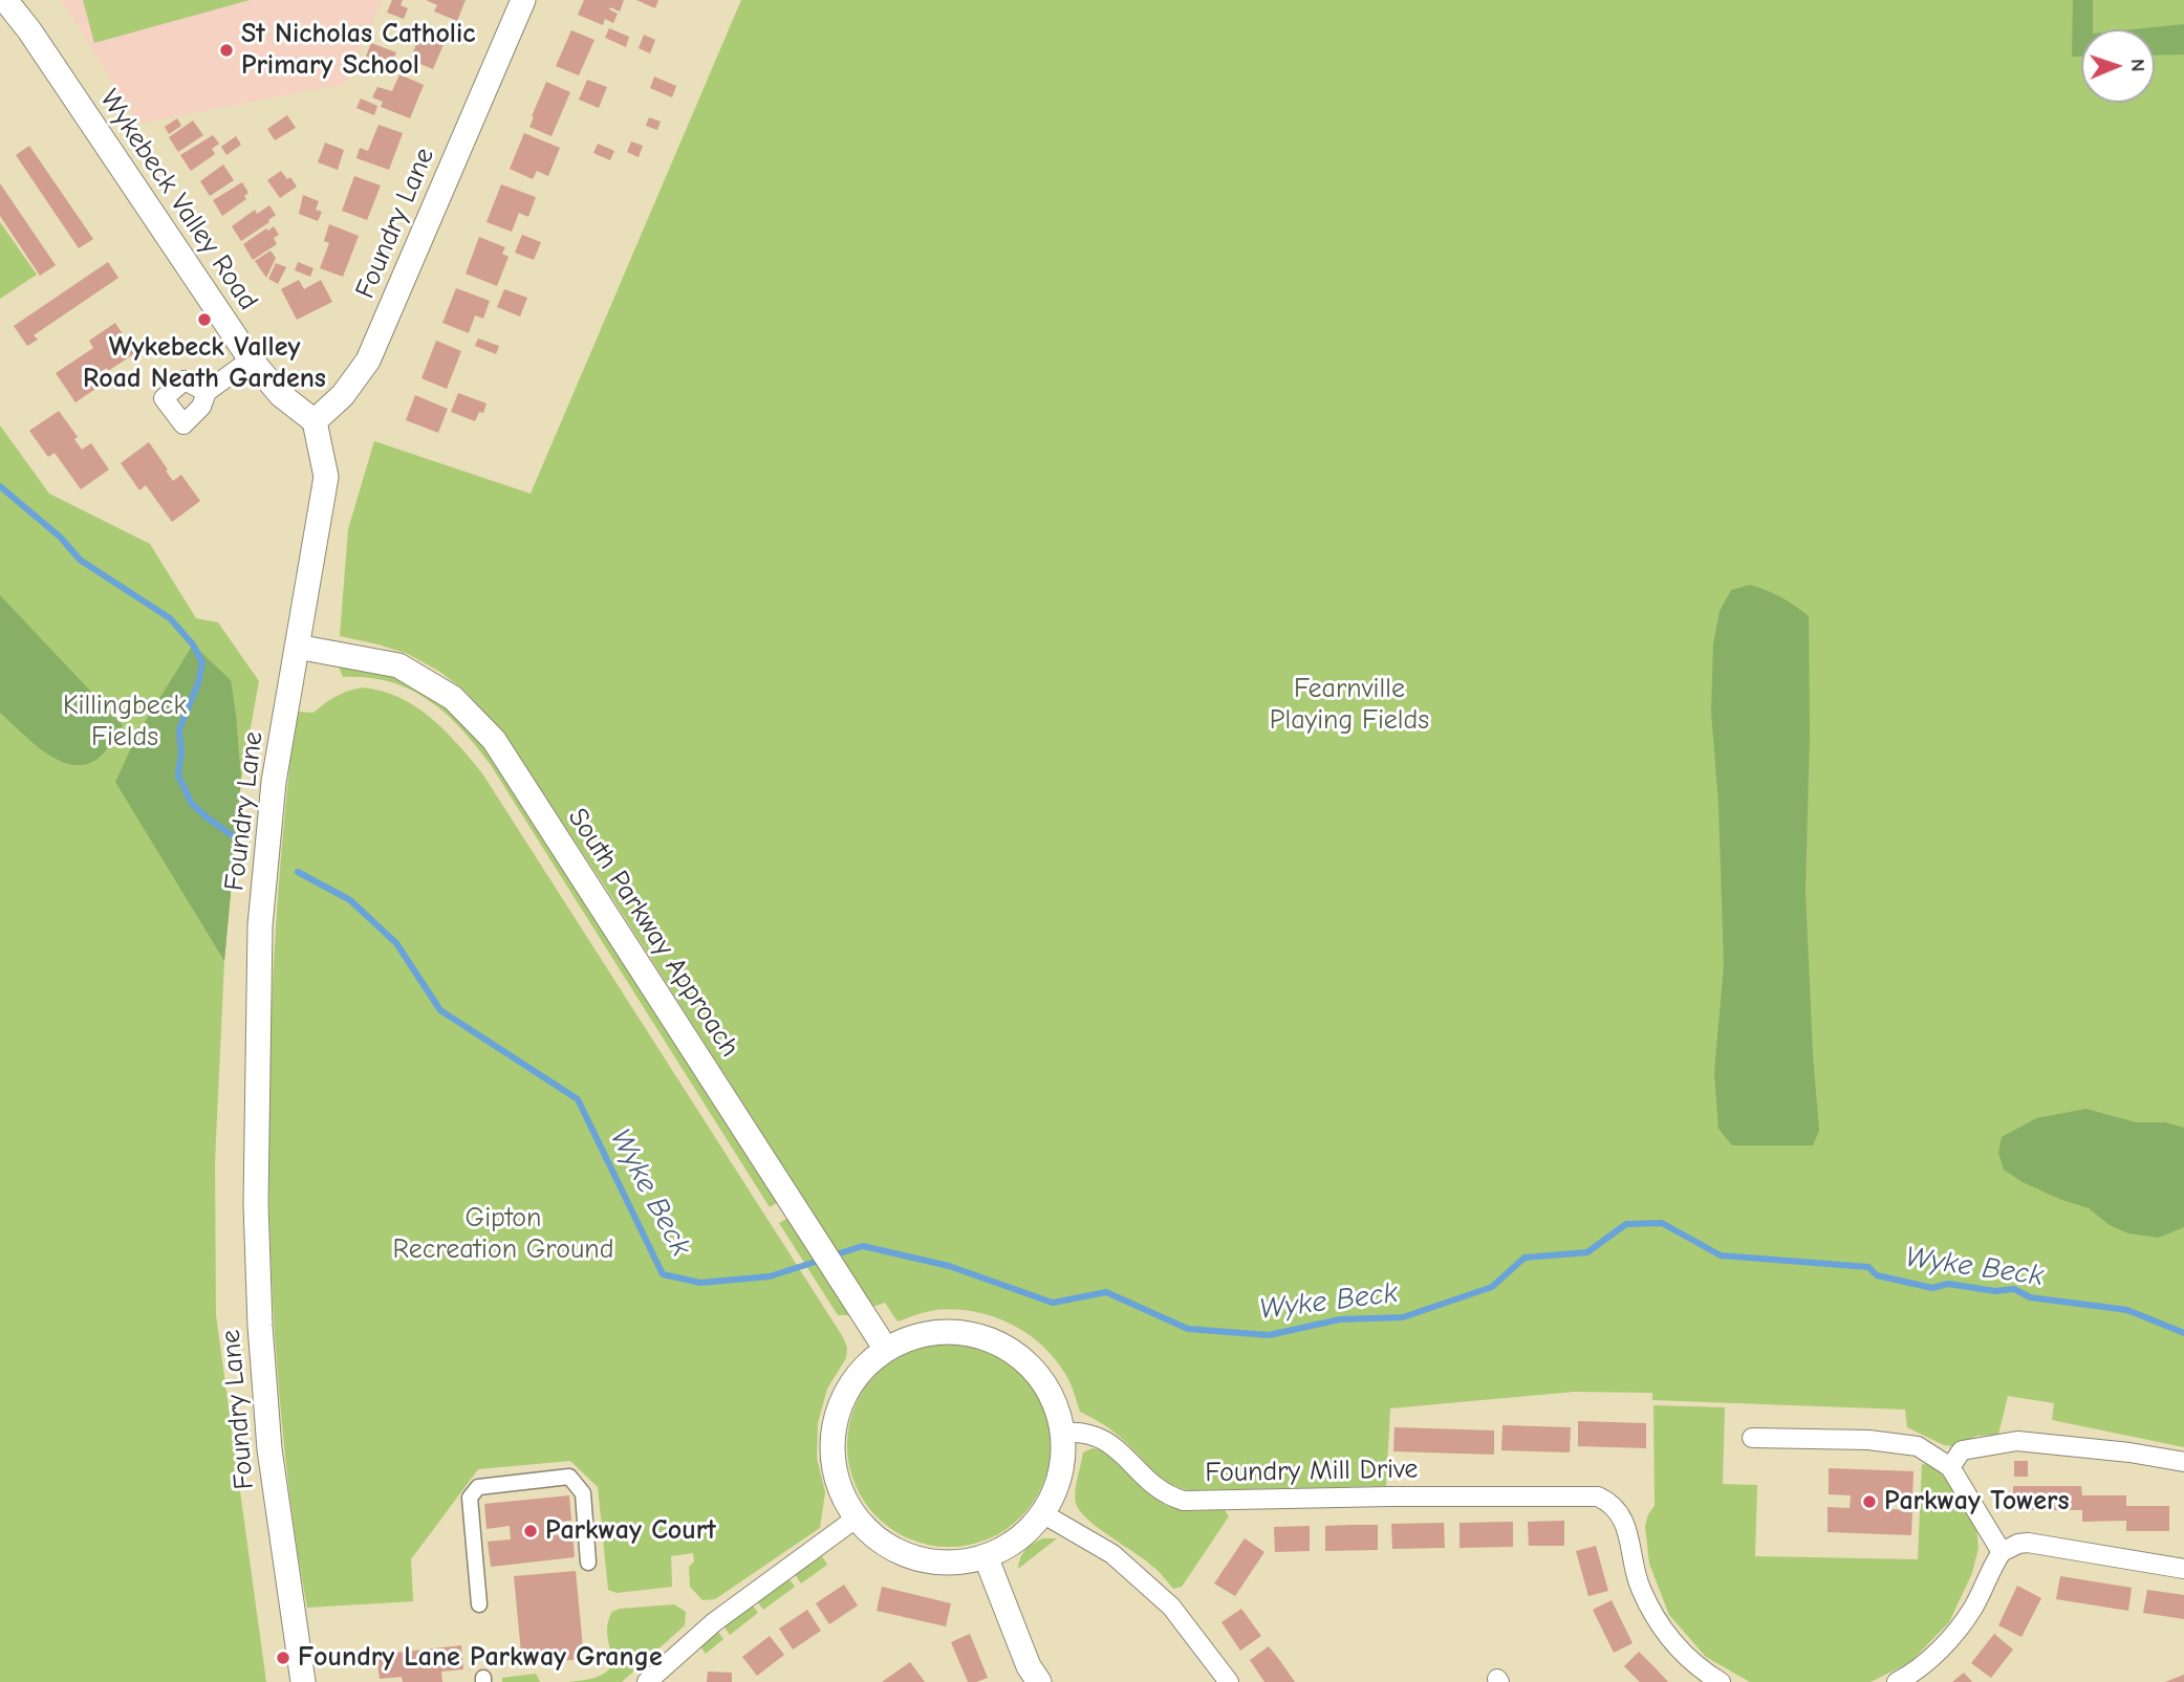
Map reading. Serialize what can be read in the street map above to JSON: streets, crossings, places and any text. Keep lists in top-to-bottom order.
{
  "streets": {
    "street": [
      "Wykebeck Valley Road",
      "Foundry Lane",
      "South Parkway Approach",
      "Foundry Mill Drive"
    ]
  },
  "crossings": [
    ["Wykebeck Valley Road", "Foundry Lane"],
    ["Foundry Lane", "South Parkway Approach"],
    ["South Parkway Approach", "Foundry Mill Drive"]
  ],
  "water": ["Wyke Beck"],
  "parks": ["Fearnville Playing Fields", "Killingbeck Fields", "Gipton Recreation Ground"],
  "places": [
    "St Nicholas Catholic Primary School",
    "Wykebeck Valley Road Neath Gardens",
    "Parkway Towers",
    "Parkway Court",
    "Foundry Lane Parkway Grange"
  ],
  "north": "right"
}
